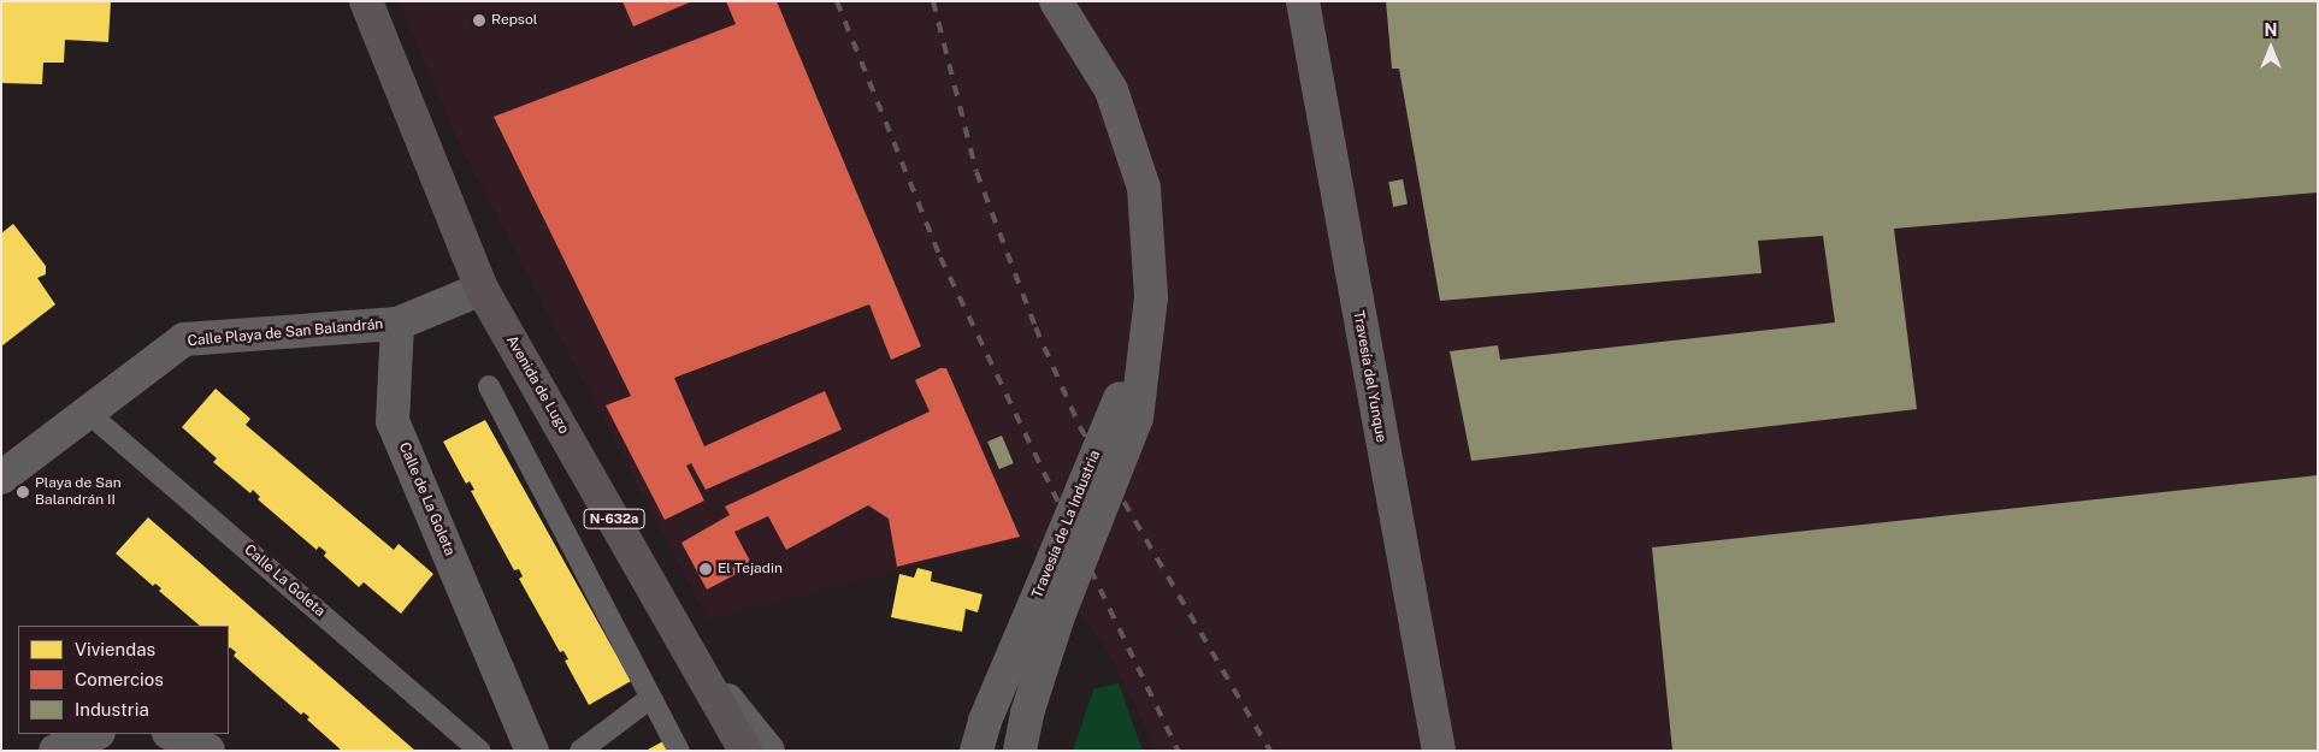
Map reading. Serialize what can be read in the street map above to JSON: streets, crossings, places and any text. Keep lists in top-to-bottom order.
{
  "streets": {
    "main road": ["Avenida de Lugo", "N-632a"],
    "street": [
      "Calle Playa de San Balandrán",
      "Travesía del Yunque",
      "Calle de La Goleta",
      "Travesía de La Industria"
    ],
    "lane": ["Calle La Goleta"]
  },
  "crossings": [
    ["Calle Playa de San Balandrán", "Calle de La Goleta"],
    ["Calle Playa de San Balandrán", "Calle La Goleta"]
  ],
  "places": ["Repsol", "Playa de San Balandrán II", "El Tejadin"],
  "legend": ["Viviendas", "Comercios", "Industria"],
  "north": "top"
}
